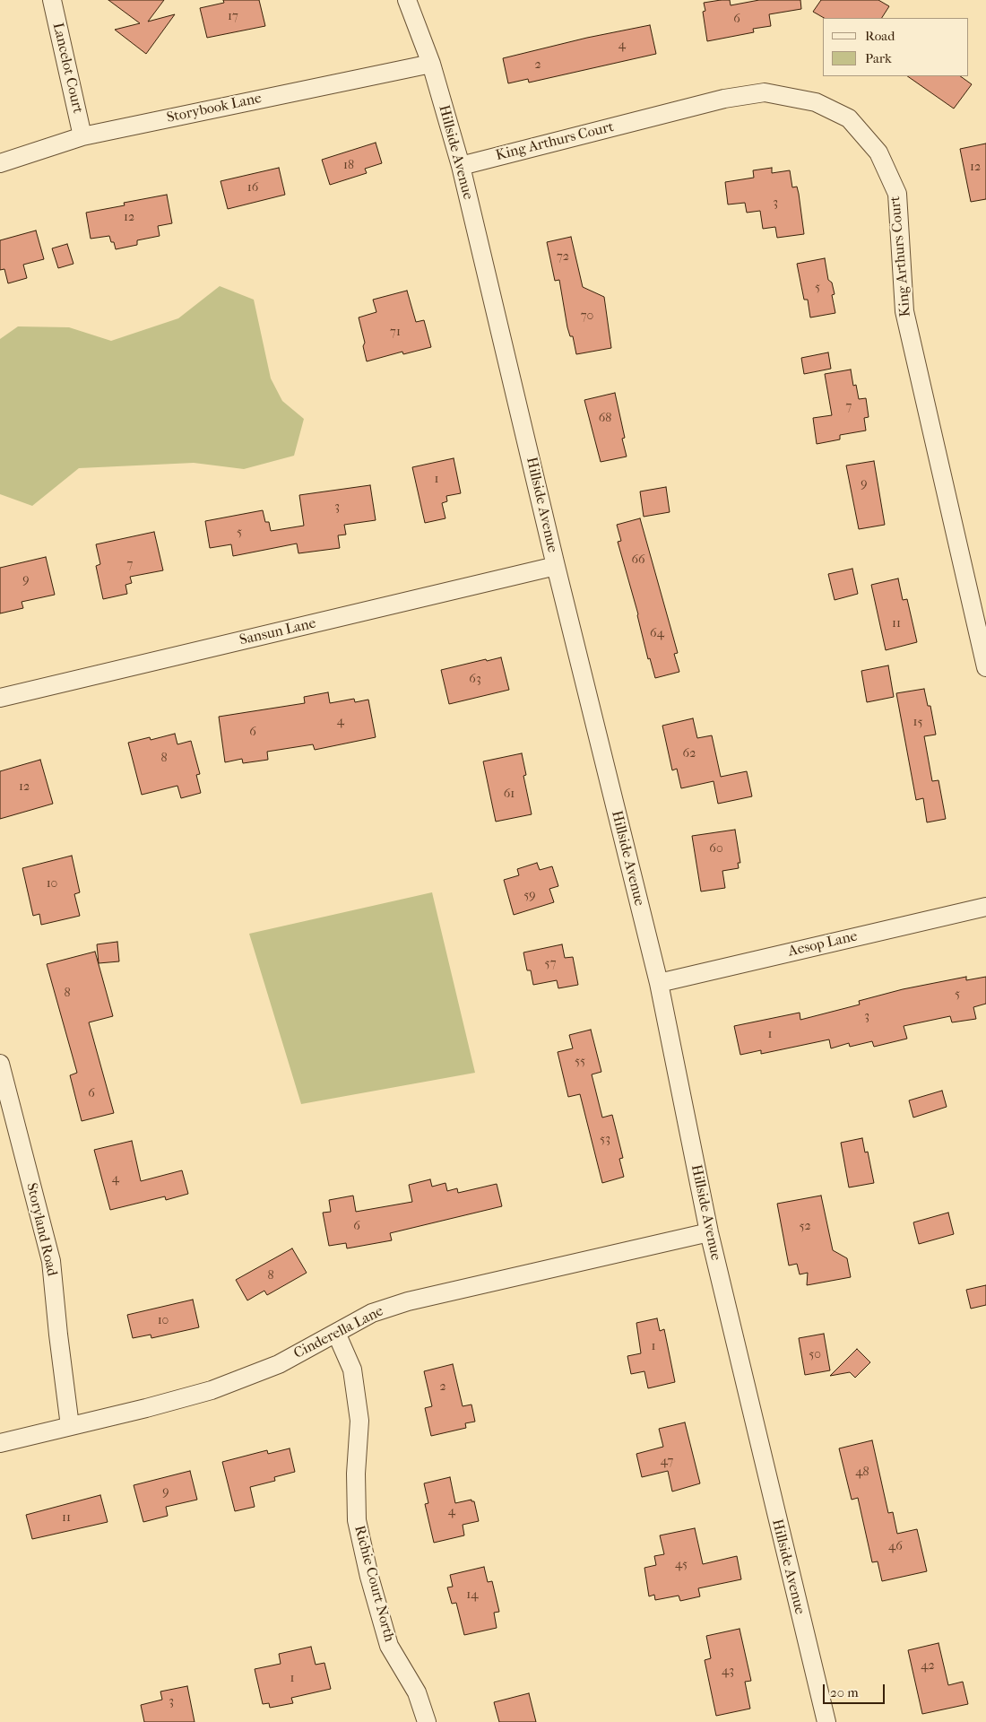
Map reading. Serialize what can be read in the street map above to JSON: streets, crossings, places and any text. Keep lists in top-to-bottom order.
{
  "streets": {
    "street": [
      "Lancelot Court",
      "Storybook Lane",
      "King Arthurs Court",
      "Hillside Avenue",
      "Sansun Lane",
      "Aesop Lane",
      "Storyland Road",
      "Cinderella Lane",
      "Richie Court North"
    ]
  },
  "crossings": [
    ["Lancelot Court", "Storybook Lane"],
    ["Storybook Lane", "Hillside Avenue"],
    ["King Arthurs Court", "Hillside Avenue"],
    ["Hillside Avenue", "Sansun Lane"],
    ["Hillside Avenue", "Aesop Lane"],
    ["Hillside Avenue", "Cinderella Lane"],
    ["Storyland Road", "Cinderella Lane"],
    ["Cinderella Lane", "Richie Court North"]
  ],
  "house_numbers": [
    "17",
    "6",
    "4",
    "2",
    "18",
    "12",
    "16",
    "3",
    "12",
    "72",
    "5",
    "70",
    "71",
    "7",
    "68",
    "1",
    "9",
    "3",
    "5",
    "66",
    "7",
    "9",
    "11",
    "64",
    "63",
    "4",
    "15",
    "6",
    "62",
    "8",
    "12",
    "61",
    "60",
    "10",
    "59",
    "57",
    "8",
    "5",
    "3",
    "1",
    "55",
    "6",
    "53",
    "4",
    "6",
    "52",
    "8",
    "10",
    "1",
    "50",
    "2",
    "47",
    "48",
    "9",
    "4",
    "11",
    "46",
    "45",
    "14",
    "42",
    "43",
    "1",
    "3"
  ],
  "legend": ["Road", "Park"],
  "scale_bar": "20 m"
}
